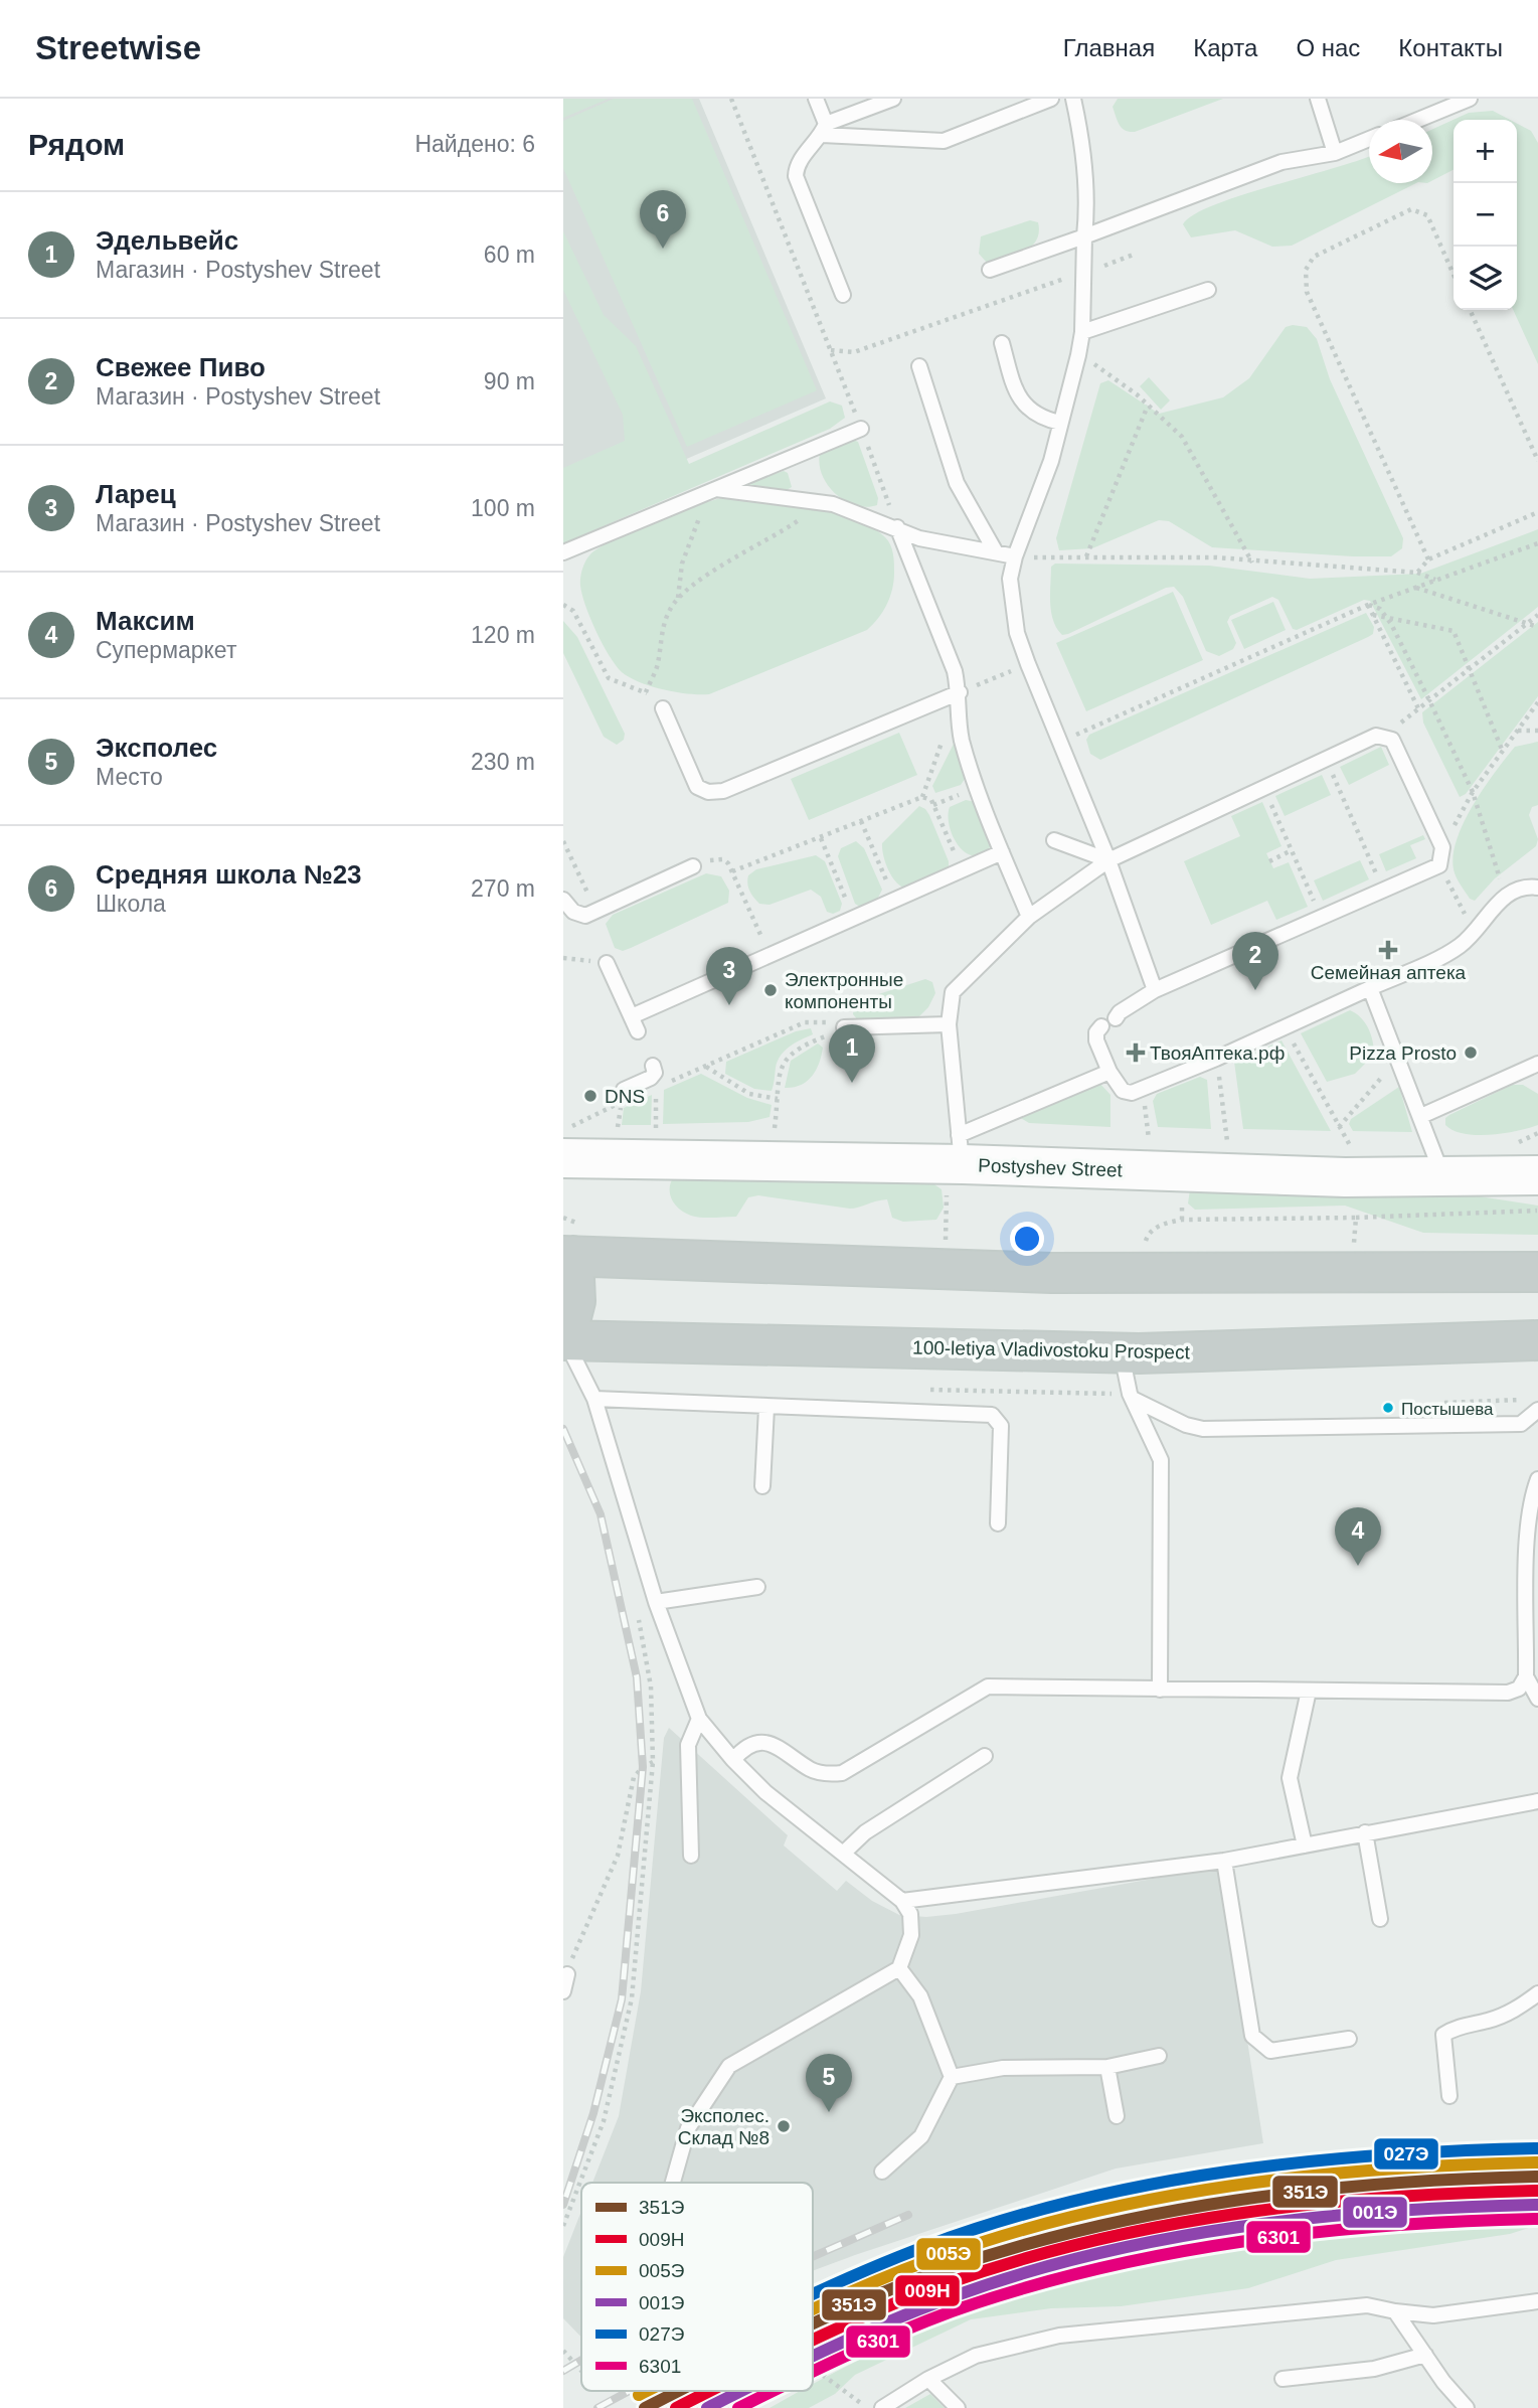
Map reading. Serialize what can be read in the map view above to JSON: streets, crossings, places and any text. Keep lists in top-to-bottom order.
{
  "streets": {
    "highway": ["100-letiya Vladivostoku Prospect"],
    "main road": ["Postyshev Street"]
  },
  "places": {
    "health": ["Семейная аптека", "ТвояАптека.рф"],
    "other": [
      "Электронные компоненты",
      "Pizza Prosto",
      "DNS",
      "Постышева",
      "Эксполес. Склад №8"
    ]
  },
  "lines": [
    "transit line 027Э",
    "transit line 005Э",
    "transit line 351Э",
    "transit line 009Н",
    "transit line 001Э",
    "transit line 6301"
  ],
  "legend": [
    "351Э",
    "009Н",
    "005Э",
    "001Э",
    "027Э",
    "6301"
  ],
  "north": "left",
  "page": {
    "header": "Streetwise",
    "nav": [
      "Главная",
      "Карта",
      "О нас",
      "Контакты"
    ],
    "heading": ["Рядом", "Найдено: 6"],
    "map_buttons": ["+", "−"],
    "list": [
      {
        "mark": "1",
        "name": "Эдельвейс",
        "note": "Магазин · Postyshev Street",
        "value": "60 m"
      },
      {
        "mark": "2",
        "name": "Свежее Пиво",
        "note": "Магазин · Postyshev Street",
        "value": "90 m"
      },
      {
        "mark": "3",
        "name": "Ларец",
        "note": "Магазин · Postyshev Street",
        "value": "100 m"
      },
      {
        "mark": "4",
        "name": "Максим",
        "note": "Супермаркет",
        "value": "120 m"
      },
      {
        "mark": "5",
        "name": "Эксполес",
        "note": "Место",
        "value": "230 m"
      },
      {
        "mark": "6",
        "name": "Средняя школа №23",
        "note": "Школа",
        "value": "270 m"
      }
    ],
    "pins": [
      "6",
      "2",
      "3",
      "1",
      "4",
      "5"
    ]
  }
}
